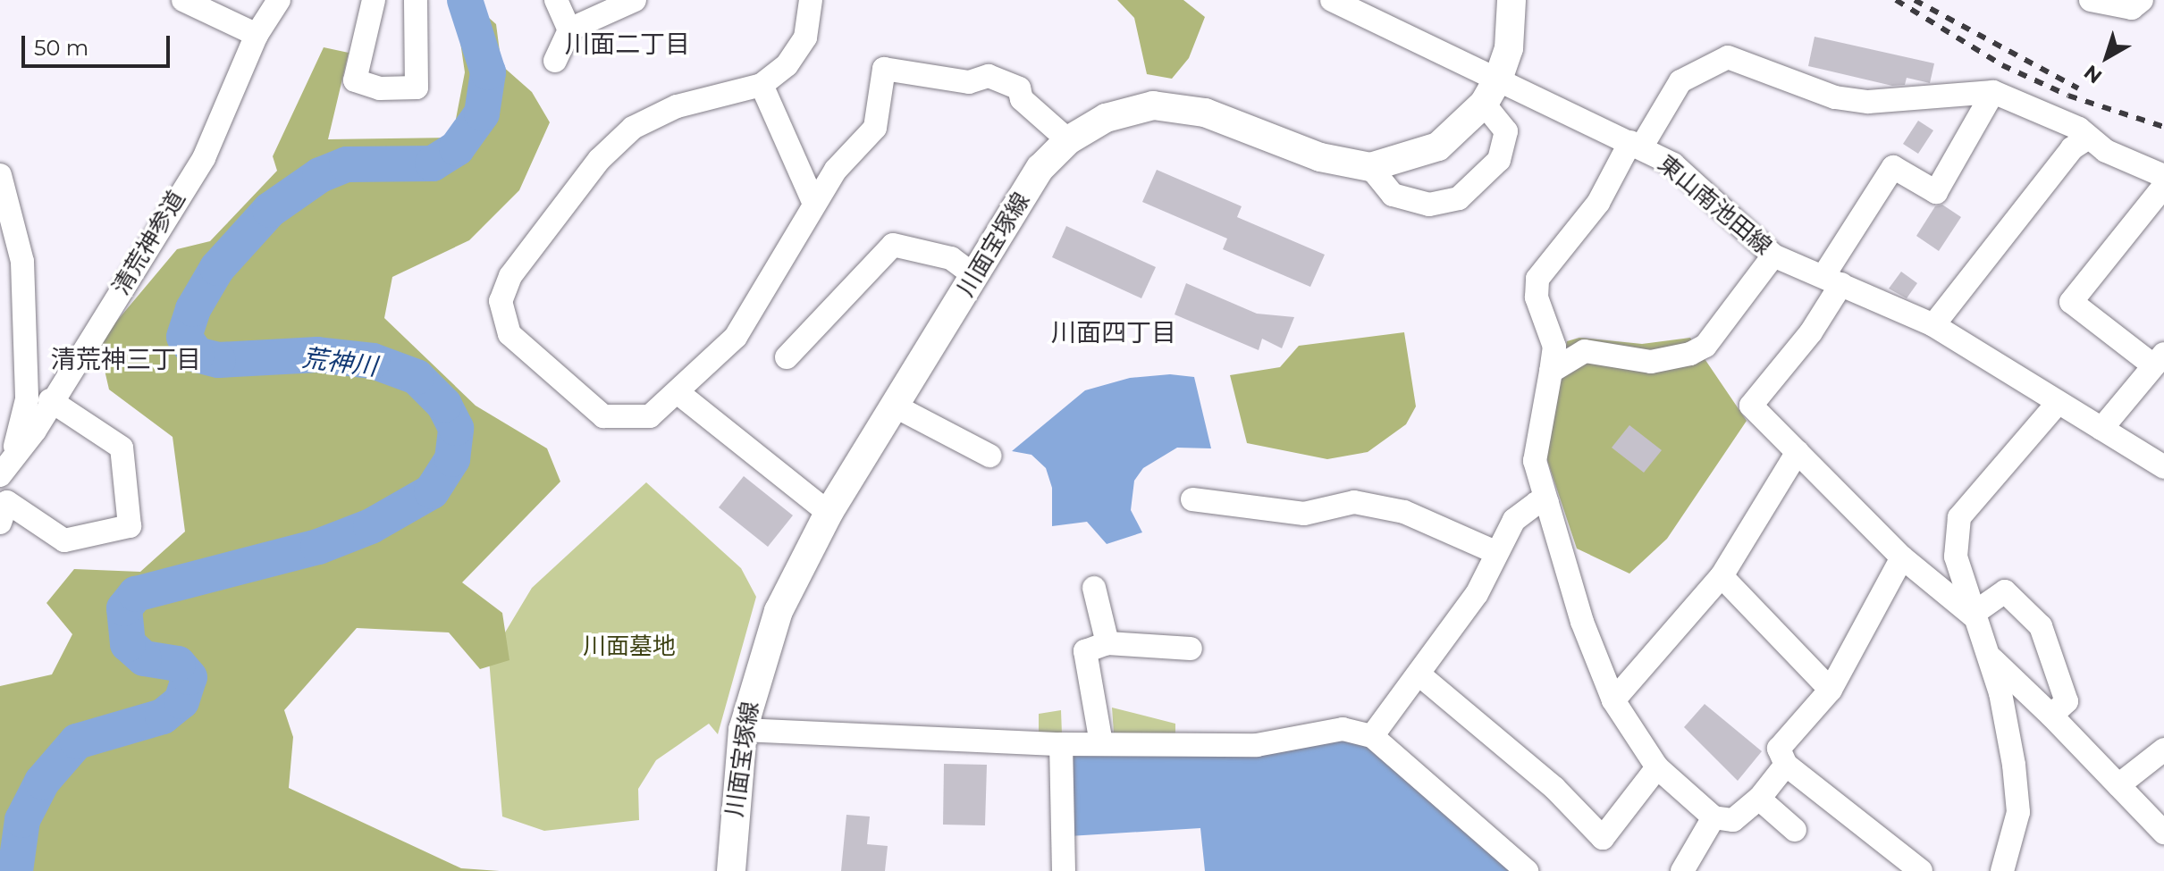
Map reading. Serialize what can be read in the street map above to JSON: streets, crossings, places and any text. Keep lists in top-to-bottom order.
{
  "streets": {
    "street": ["東山南池田線", "清荒神参道", "川面宝塚線"]
  },
  "crossings": [
    ["東山南池田線", "川面宝塚線"]
  ],
  "districts": ["川面二丁目", "川面四丁目", "清荒神三丁目"],
  "water": ["荒神川"],
  "parks": ["川面墓地"],
  "scale_bar": "50 m",
  "north": "bottom left"
}
